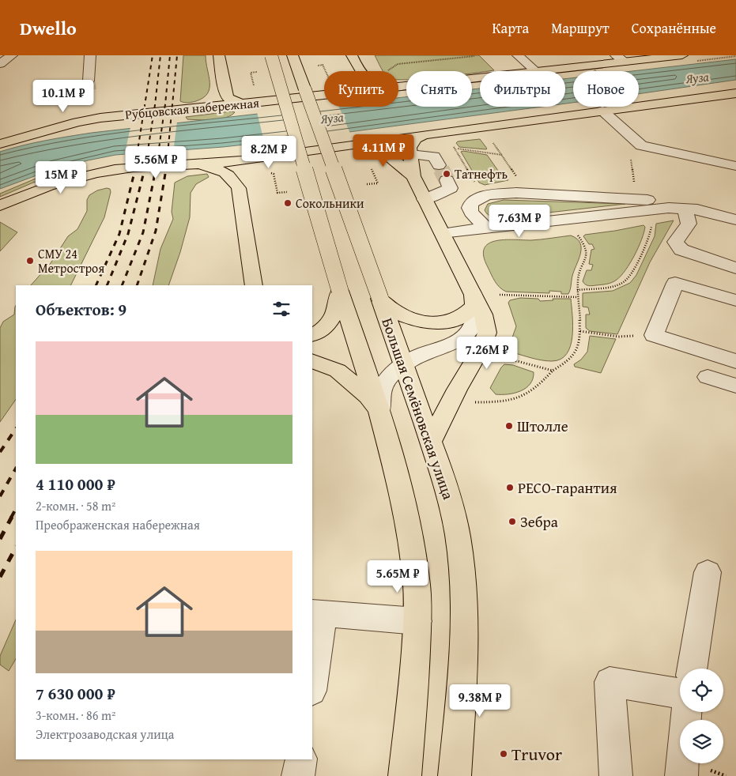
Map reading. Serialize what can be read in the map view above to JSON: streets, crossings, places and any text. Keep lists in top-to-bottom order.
{
  "streets": {
    "main road": ["Рубцовская набережная", "Большая Семёновская улица"]
  },
  "water": ["Яуза"],
  "places": [
    "Татнефть",
    "Сокольники",
    "СМУ 24 Метростроя",
    "Штолле",
    "РЕСО-гарантия",
    "Зебра",
    "Truvor"
  ],
  "page": {
    "header": "Dwello",
    "nav": ["Карта", "Маршрут", "Сохранённые"],
    "chip": [
      "Купить",
      "Снять",
      "Фильтры",
      "Новое"
    ],
    "price": [
      "10.1M ₽",
      "4.11M ₽",
      "8.2M ₽",
      "5.56M ₽",
      "15M ₽",
      "7.63M ₽",
      "7.26M ₽",
      "5.65M ₽",
      "9.38M ₽"
    ],
    "heading": "Объектов: 9",
    "list": [
      {
        "name": "4 110 000 ₽",
        "note": "2-комн. · 58 m² · Преображенская набережная"
      },
      {
        "name": "7 630 000 ₽",
        "note": "3-комн. · 86 m² · Электрозаводская улица"
      }
    ]
  }
}
